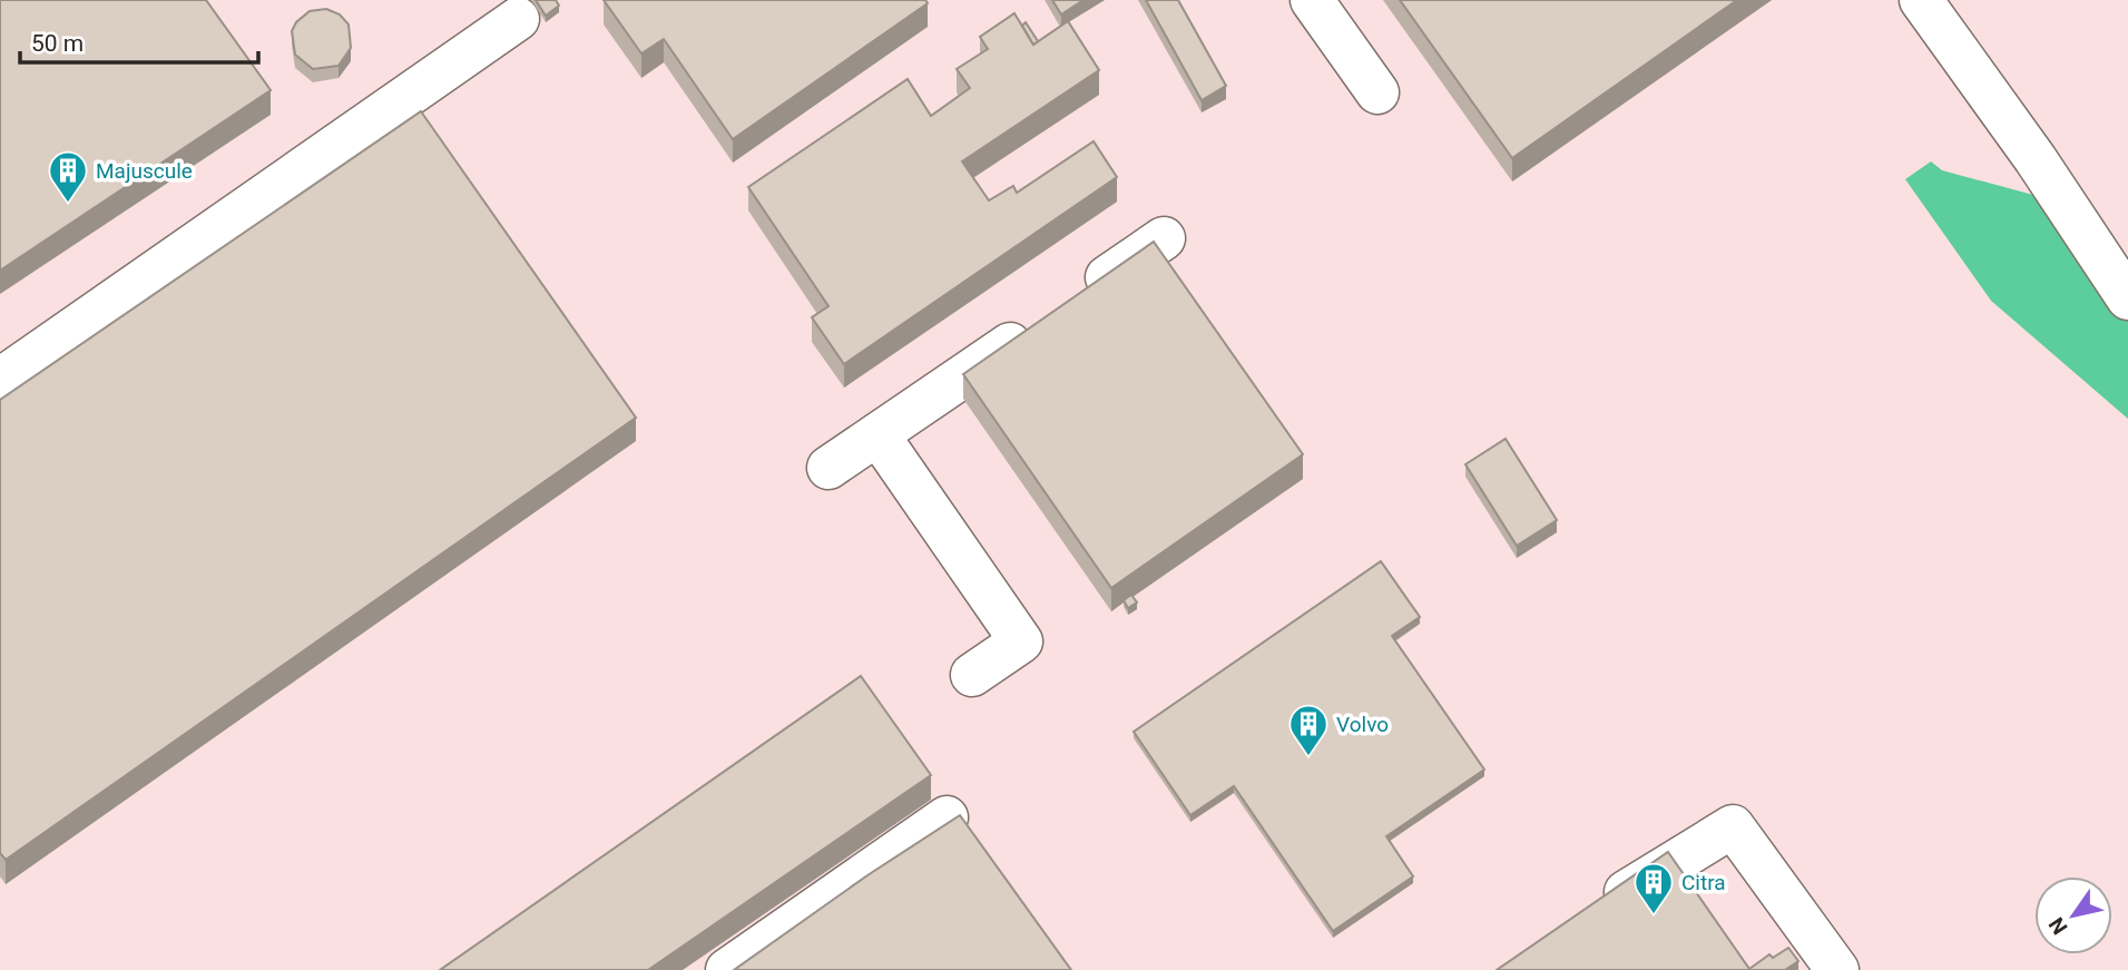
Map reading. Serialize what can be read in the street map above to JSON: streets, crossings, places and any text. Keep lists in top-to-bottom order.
{
  "places": {
    "building": ["Majuscule", "Volvo", "Citra"]
  },
  "scale_bar": "50 m",
  "north": "bottom left"
}
